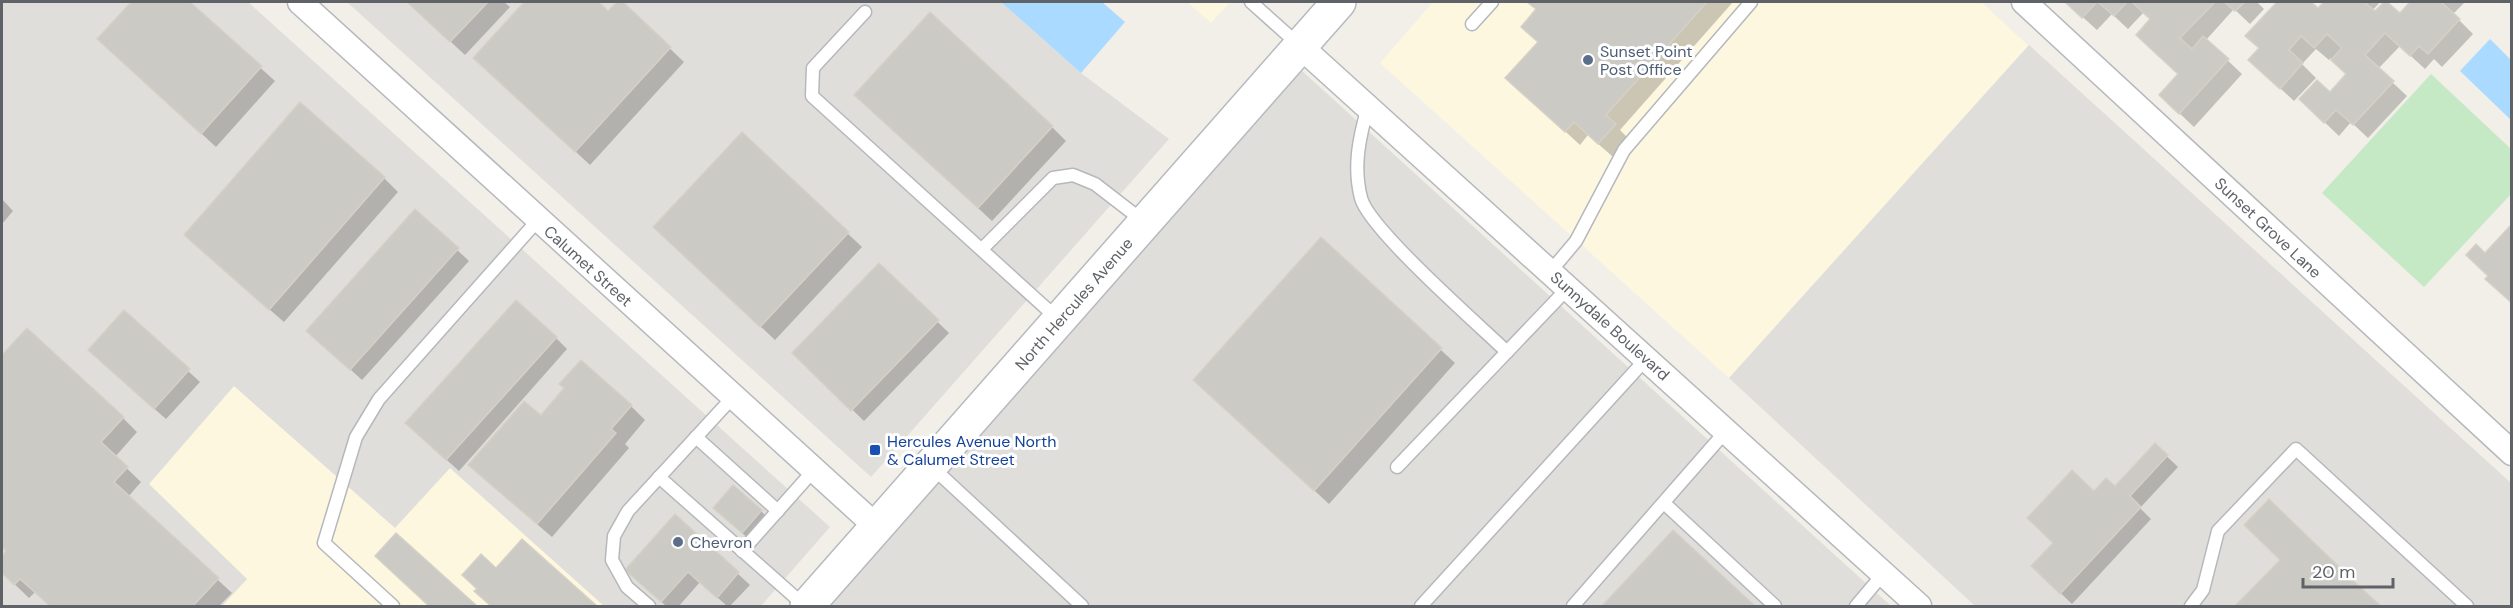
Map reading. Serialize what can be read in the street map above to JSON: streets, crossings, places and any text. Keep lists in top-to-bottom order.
{
  "streets": {
    "street": [
      "Sunset Grove Lane",
      "Calumet Street",
      "North Hercules Avenue",
      "Sunnydale Boulevard"
    ]
  },
  "crossings": [
    ["Calumet Street", "North Hercules Avenue"],
    ["North Hercules Avenue", "Sunnydale Boulevard"]
  ],
  "places": {
    "other": ["Sunset Point Post Office", "Chevron"],
    "transit": ["Hercules Avenue North & Calumet Street"]
  },
  "scale_bar": "20 m"
}
